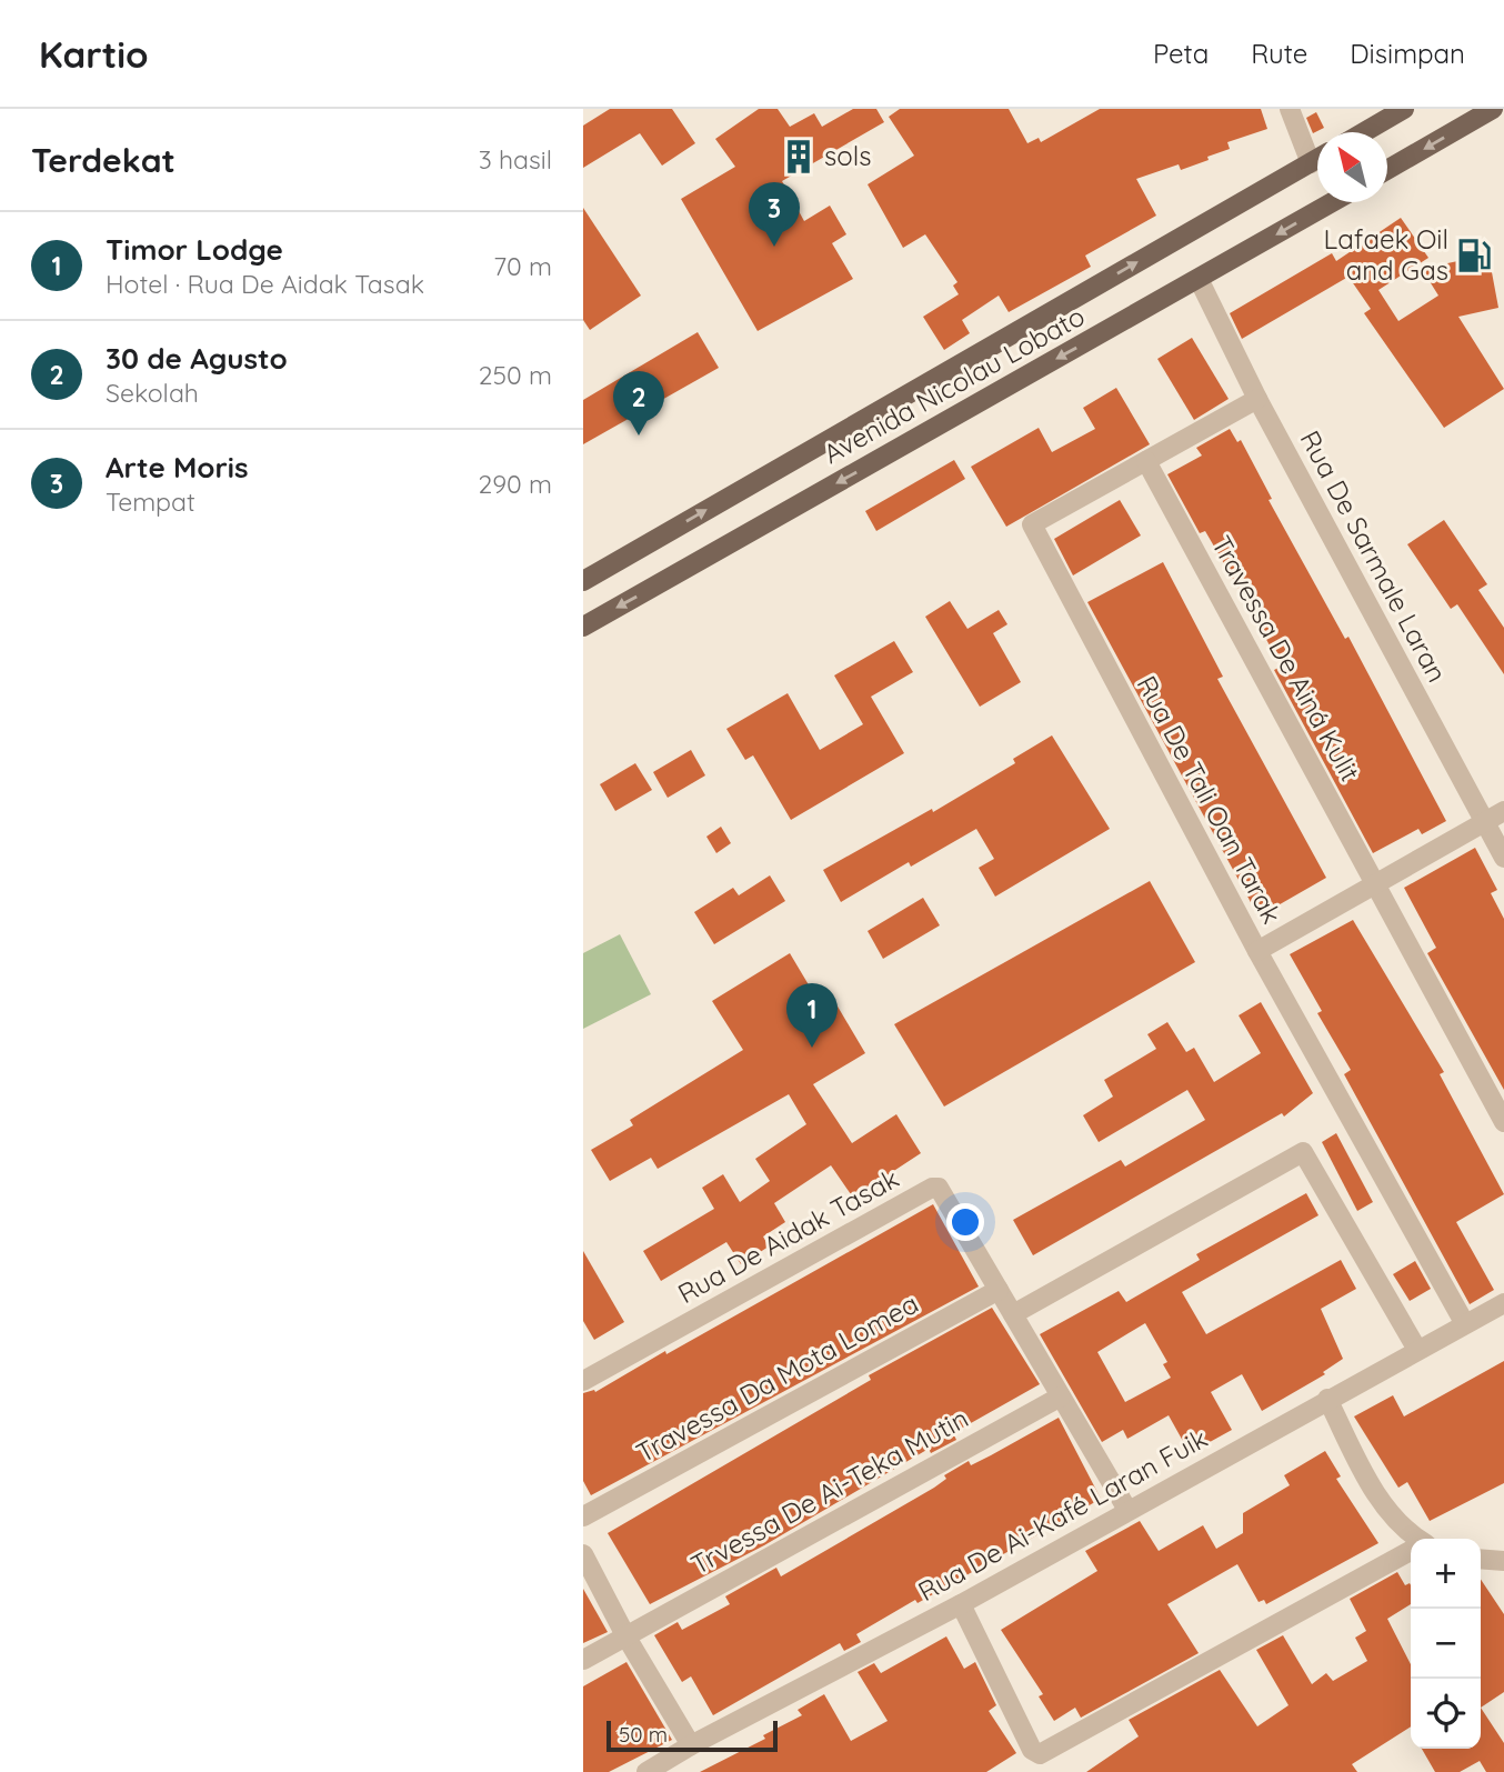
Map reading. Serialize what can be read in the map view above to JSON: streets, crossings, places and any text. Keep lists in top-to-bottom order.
{
  "streets": {
    "main road": ["Avenida Nicolau Lobato"],
    "street": [
      "Rua De Sarmale Laran",
      "Travessa De Ainá Kulit",
      "Rua De Tali Oan Tarak",
      "Rua De Aidak Tasak",
      "Travessa Da Mota Lomea",
      "Trvessa De Ai-Teka Mutin",
      "Rua De Ai-Kafé Laran Fuik"
    ]
  },
  "crossings": [
    ["Avenida Nicolau Lobato", "Rua De Sarmale Laran"],
    ["Rua De Sarmale Laran", "Rua De Tali Oan Tarak"],
    ["Travessa De Ainá Kulit", "Rua De Tali Oan Tarak"],
    ["Rua De Tali Oan Tarak", "Rua De Ai-Kafé Laran Fuik"],
    ["Rua De Aidak Tasak", "Travessa Da Mota Lomea"],
    ["Rua De Aidak Tasak", "Trvessa De Ai-Teka Mutin"],
    ["Rua De Aidak Tasak", "Rua De Ai-Kafé Laran Fuik"]
  ],
  "places": {
    "building": ["sols"],
    "fuel station": ["Lafaek Oil and Gas"]
  },
  "scale_bar": "50 m",
  "north": "top left",
  "page": {
    "header": "Kartio",
    "nav": ["Peta", "Rute", "Disimpan"],
    "heading": ["Terdekat", "3 hasil"],
    "pins": ["3", "2", "1"],
    "list": [
      {
        "mark": "1",
        "name": "Timor Lodge",
        "note": "Hotel · Rua De Aidak Tasak",
        "value": "70 m"
      },
      {
        "mark": "2",
        "name": "30 de Agusto",
        "note": "Sekolah",
        "value": "250 m"
      },
      {
        "mark": "3",
        "name": "Arte Moris",
        "note": "Tempat",
        "value": "290 m"
      }
    ],
    "map_buttons": ["+", "−"],
    "scale": "50 m"
  }
}
